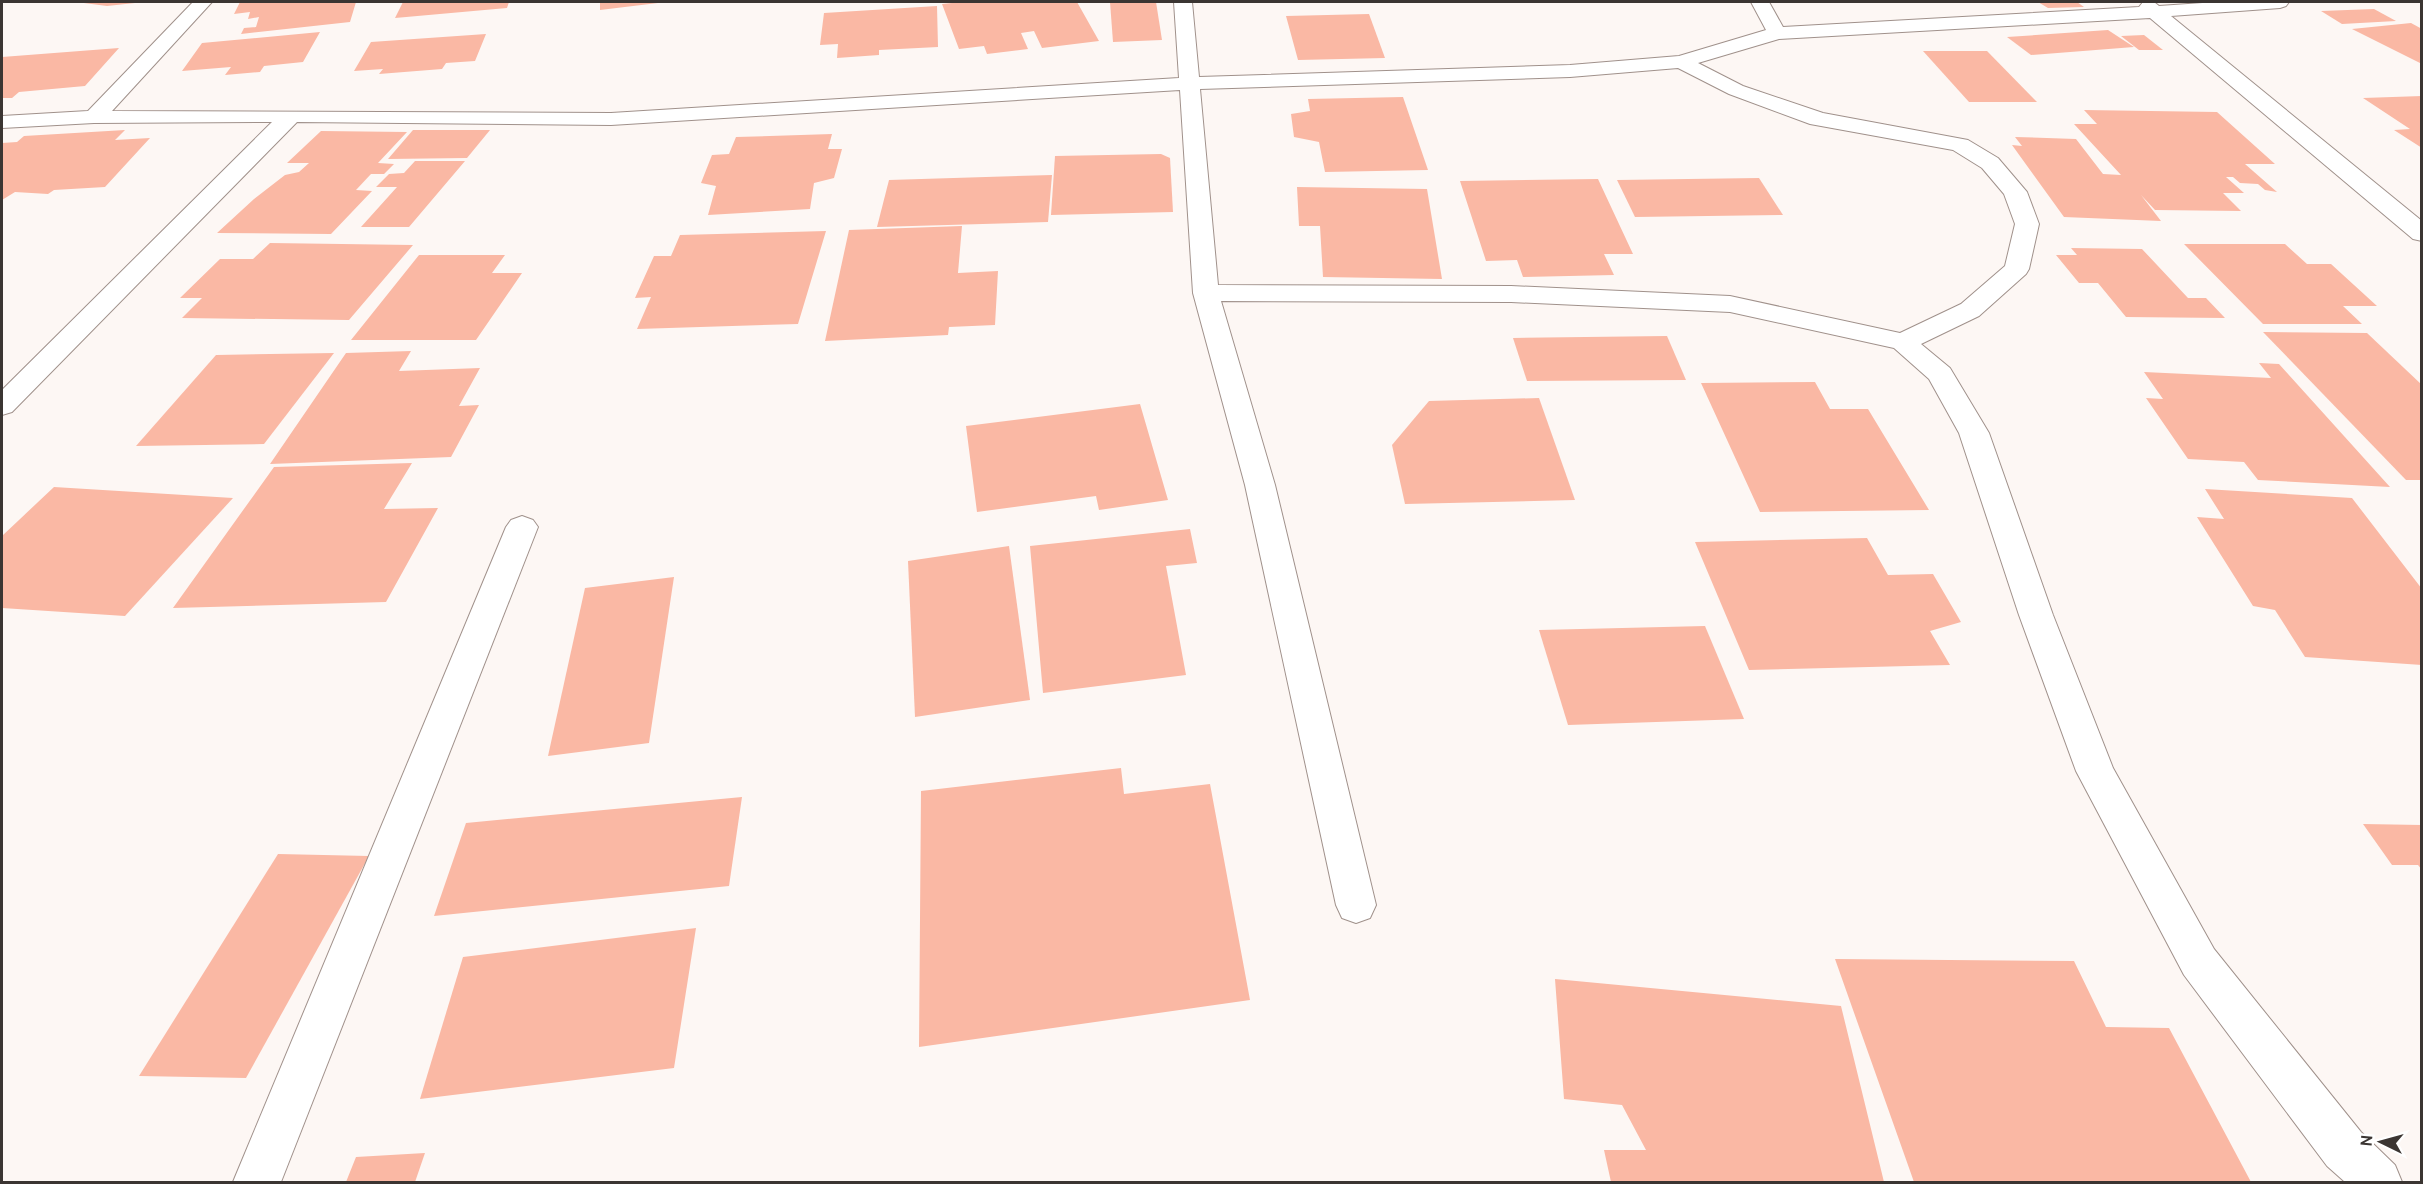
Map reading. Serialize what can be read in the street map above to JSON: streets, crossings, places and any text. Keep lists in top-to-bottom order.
{
  "north": "left"
}
